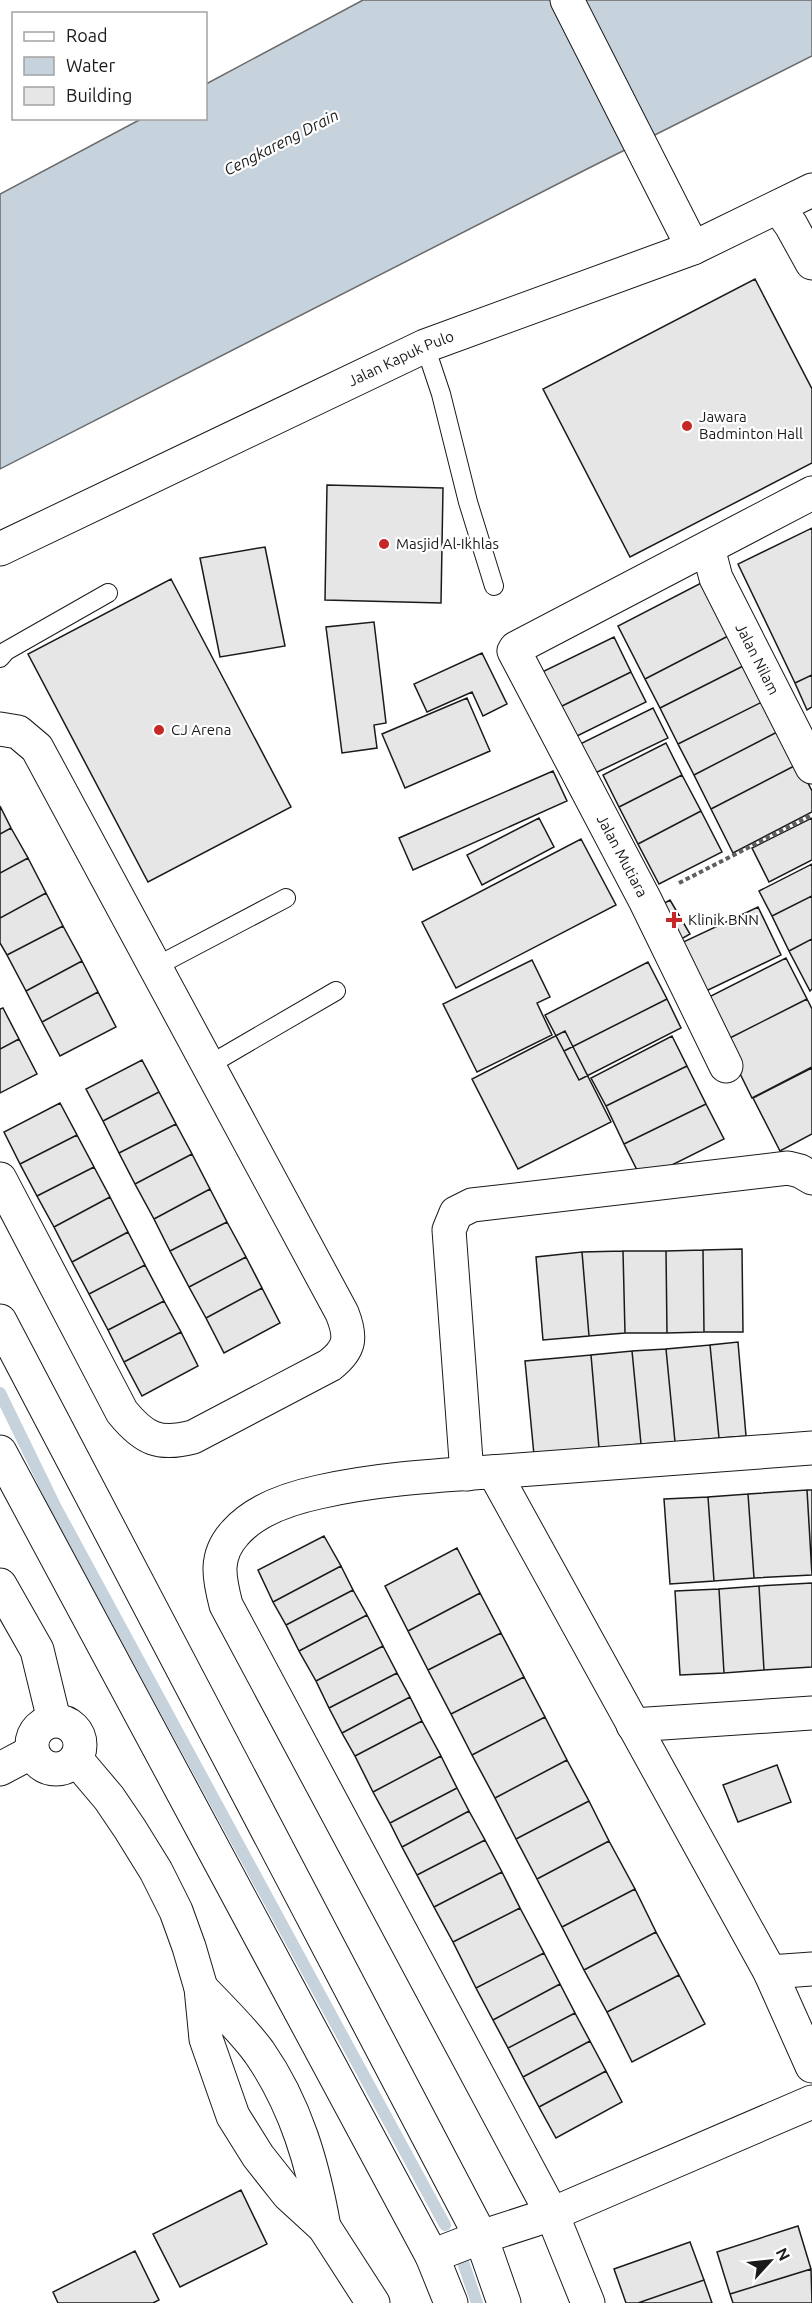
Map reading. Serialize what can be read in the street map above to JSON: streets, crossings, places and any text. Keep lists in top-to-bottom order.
{
  "streets": {
    "street": ["Jalan Kapuk Pulo", "Jalan Nilam", "Jalan Mutiara"]
  },
  "crossings": [
    ["Jalan Nilam", "Jalan Mutiara"]
  ],
  "water": ["Cengkareng Drain"],
  "places": {
    "other": ["Jawara Badminton Hall", "Masjid Al-Ikhlas", "CJ Arena"],
    "health": ["Klinik BNN"]
  },
  "legend": ["Road", "Water", "Building"],
  "north": "top right"
}
